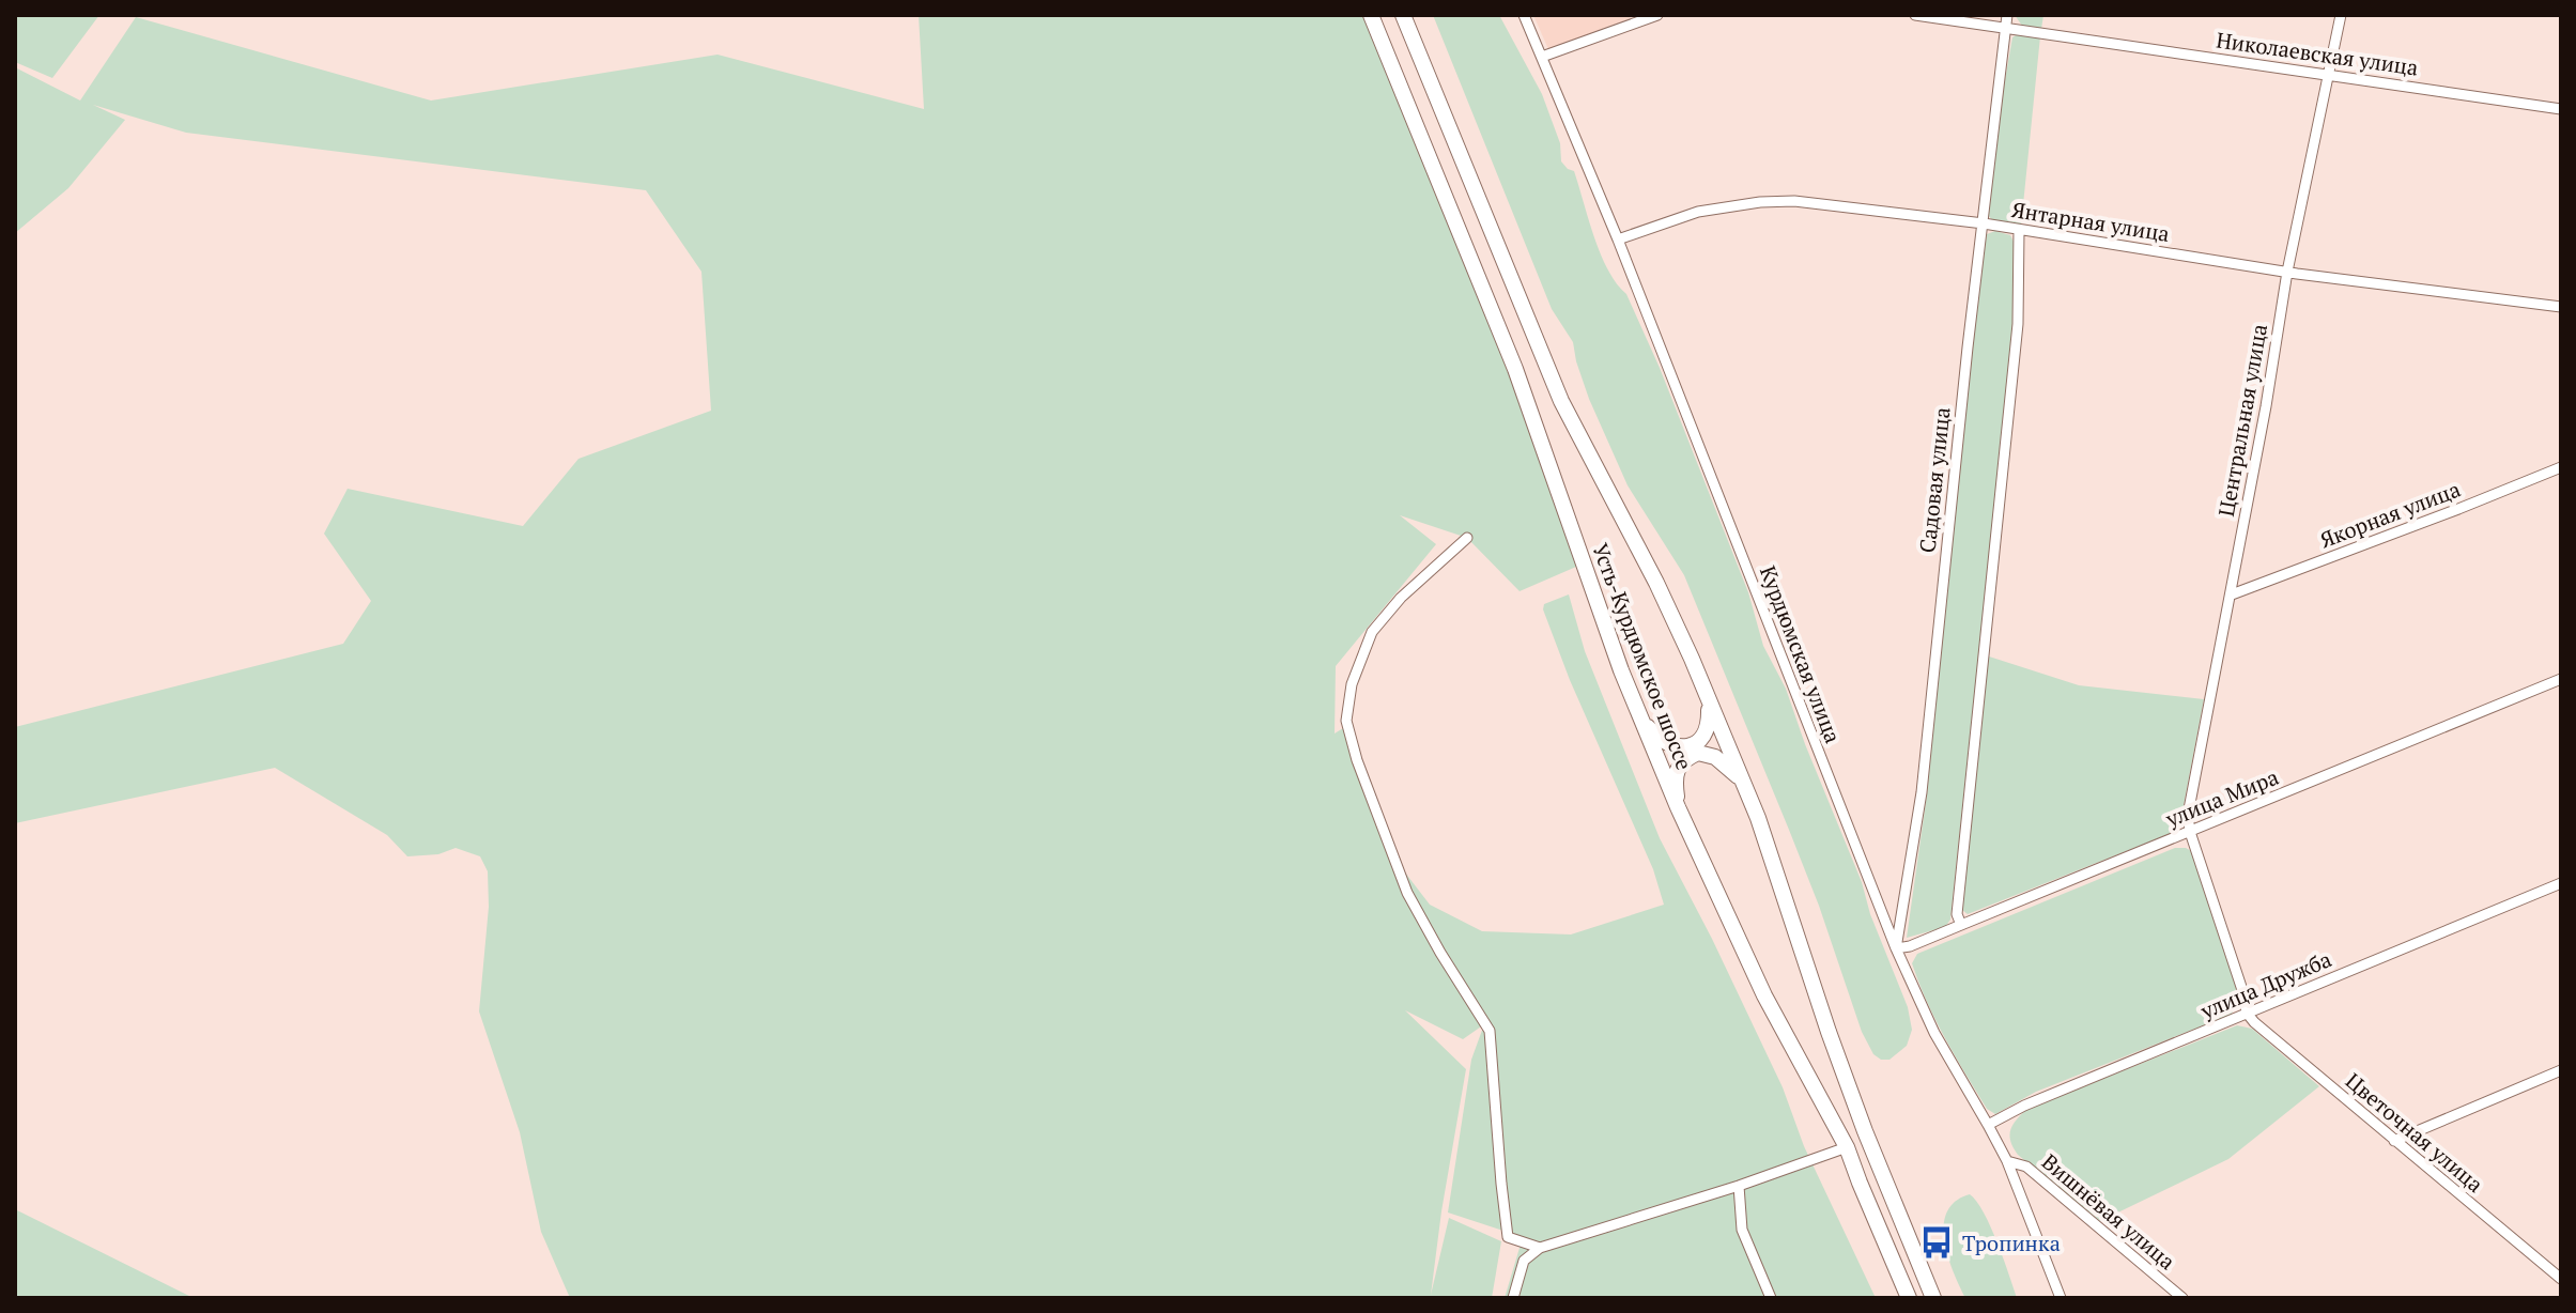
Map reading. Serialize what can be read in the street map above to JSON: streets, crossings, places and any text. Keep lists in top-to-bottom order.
{
  "streets": {
    "main road": ["Усть-Курдюмское шоссе"],
    "street": [
      "Николаевская улица",
      "Янтарная улица",
      "Центральная улица",
      "Садовая улица",
      "Якорная улица",
      "Курдюмская улица",
      "улица Мира",
      "улица Дружба",
      "Цветочная улица",
      "Вишнёвая улица"
    ]
  },
  "crossings": [
    ["Николаевская улица", "Центральная улица"],
    ["Николаевская улица", "Садовая улица"],
    ["Янтарная улица", "Центральная улица"],
    ["Янтарная улица", "Садовая улица"],
    ["Янтарная улица", "Курдюмская улица"],
    ["Центральная улица", "Якорная улица"],
    ["Центральная улица", "улица Мира"],
    ["Садовая улица", "Курдюмская улица"],
    ["Садовая улица", "улица Мира"],
    ["Курдюмская улица", "улица Мира"],
    ["Курдюмская улица", "улица Дружба"],
    ["Курдюмская улица", "Вишнёвая улица"],
    ["улица Дружба", "Цветочная улица"]
  ],
  "places": {
    "bus stop": ["Тропинка"]
  }
}
